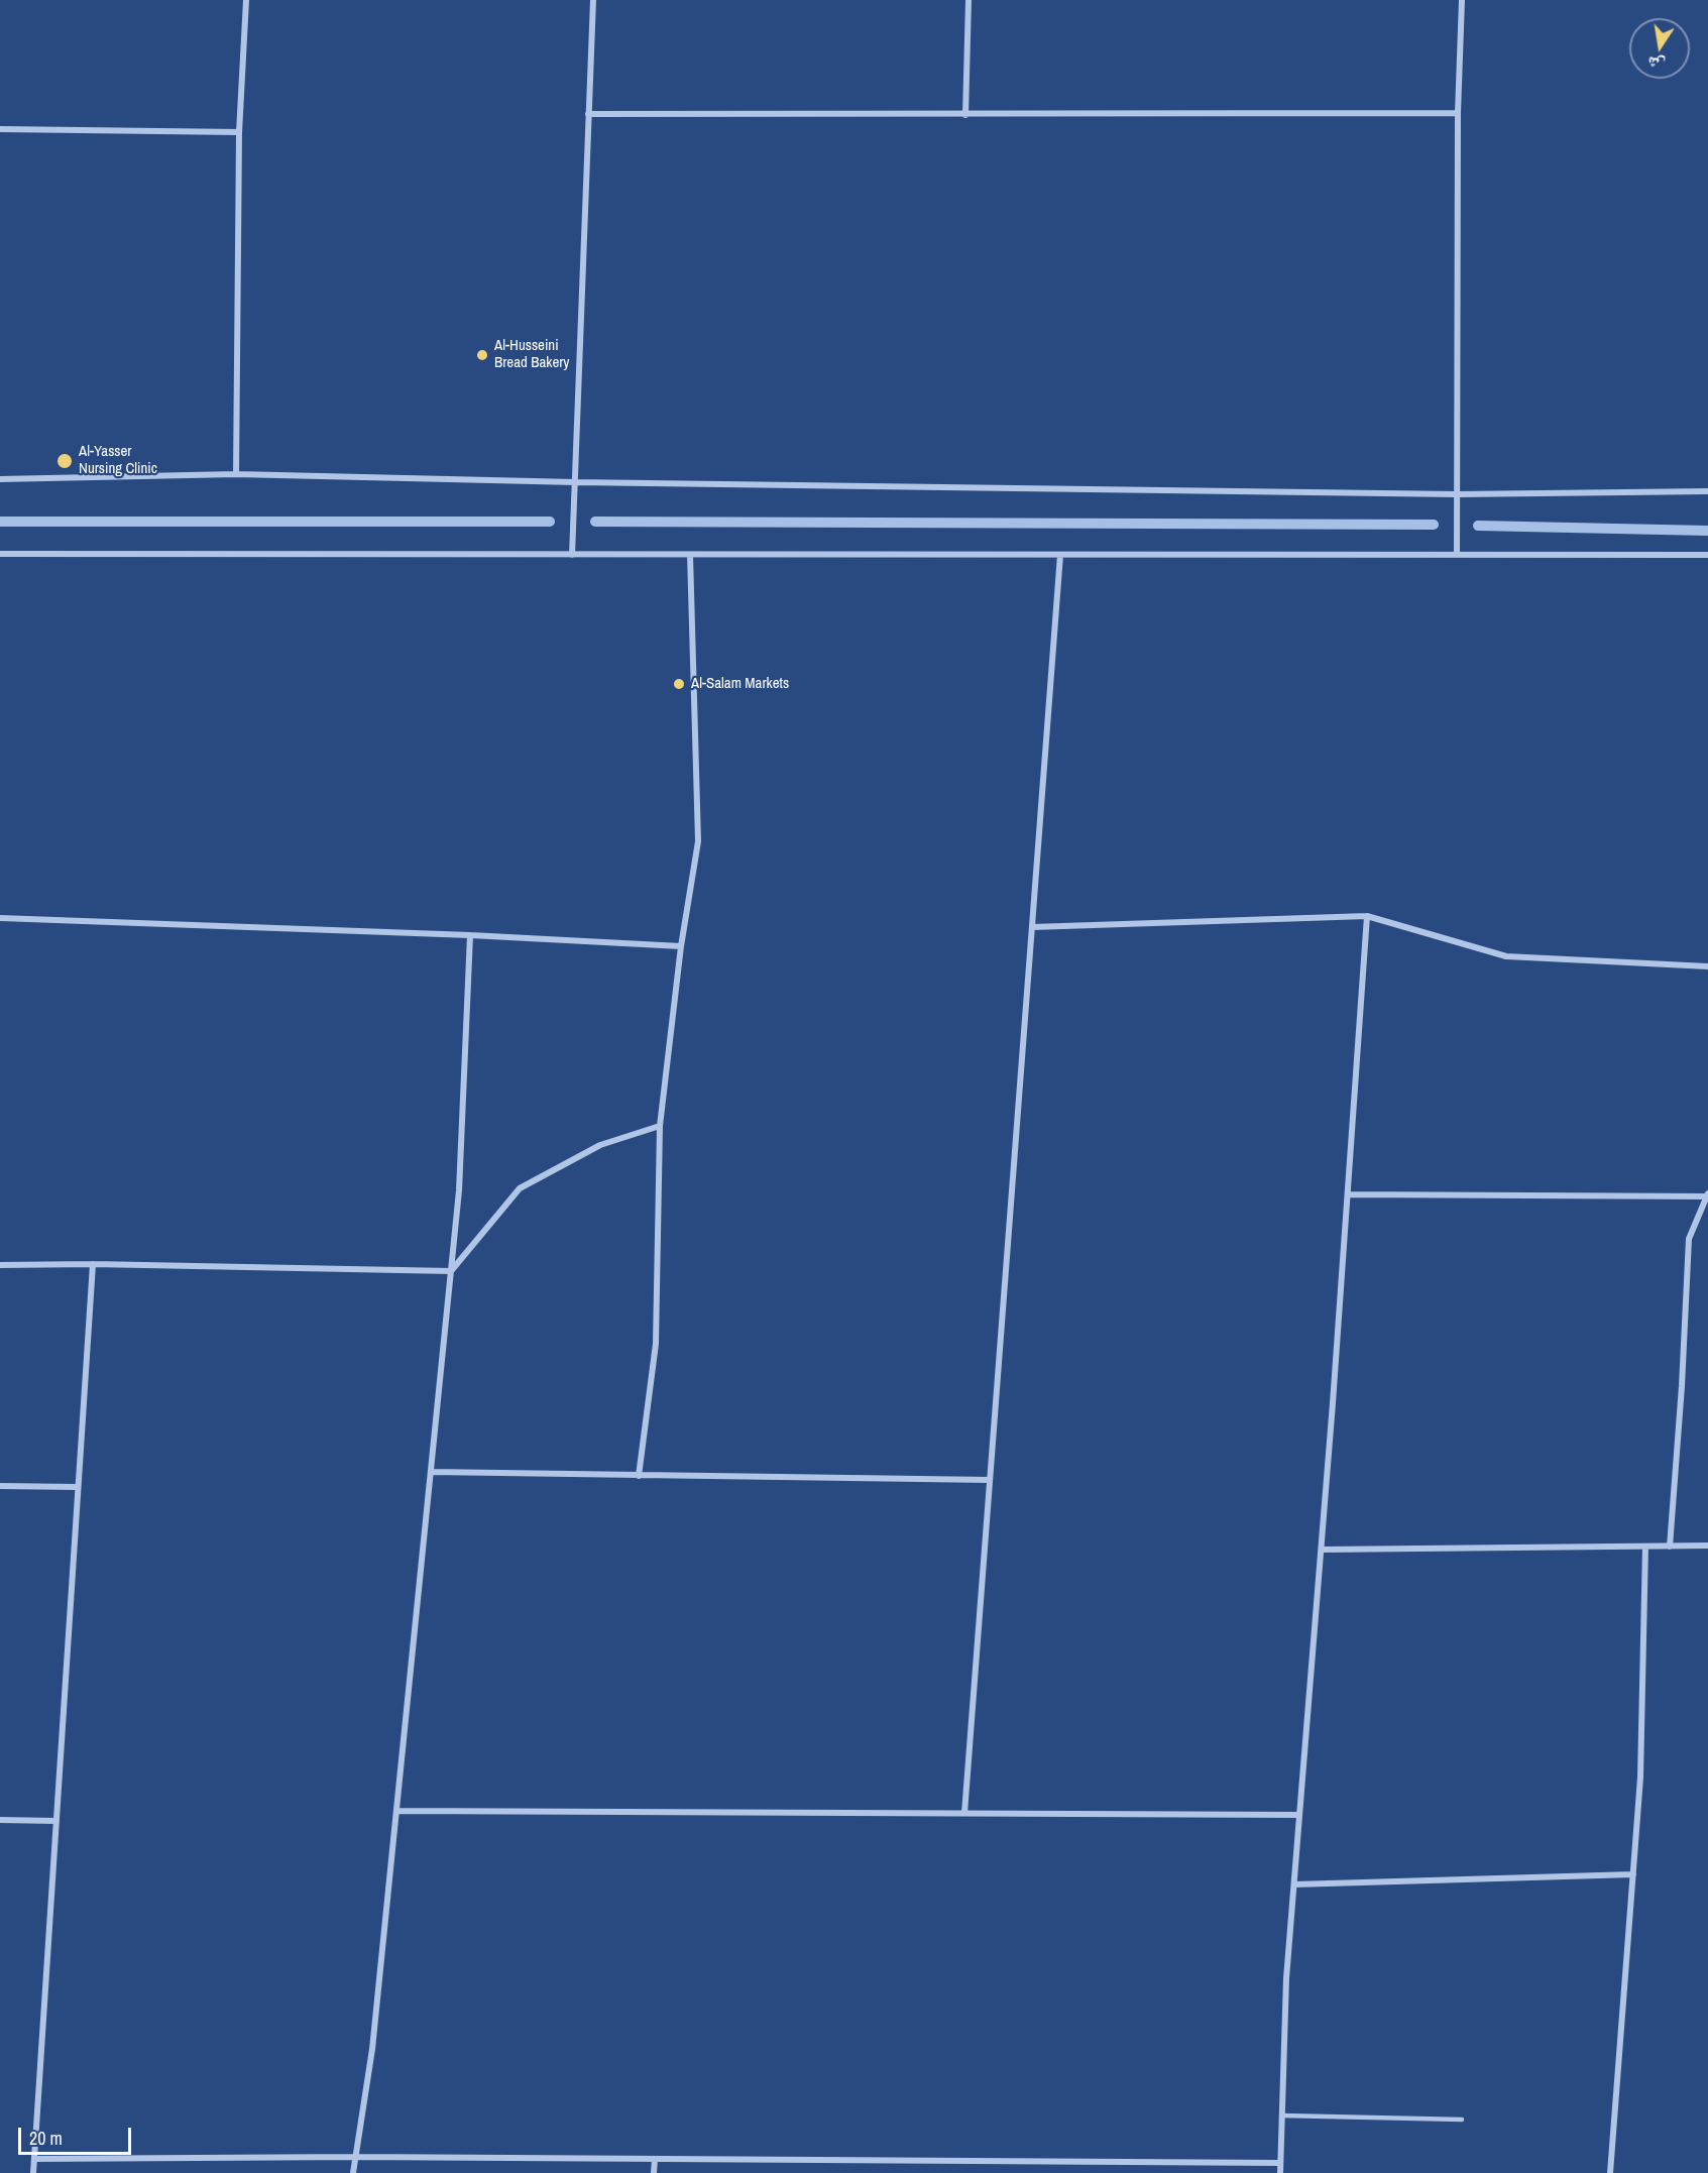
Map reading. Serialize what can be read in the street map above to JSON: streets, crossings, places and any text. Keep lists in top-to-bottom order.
{
  "places": ["Al-Husseini Bread Bakery", "Al-Yasser Nursing Clinic", "Al-Salam Markets"],
  "scale_bar": "20 m",
  "north": "bottom"
}
